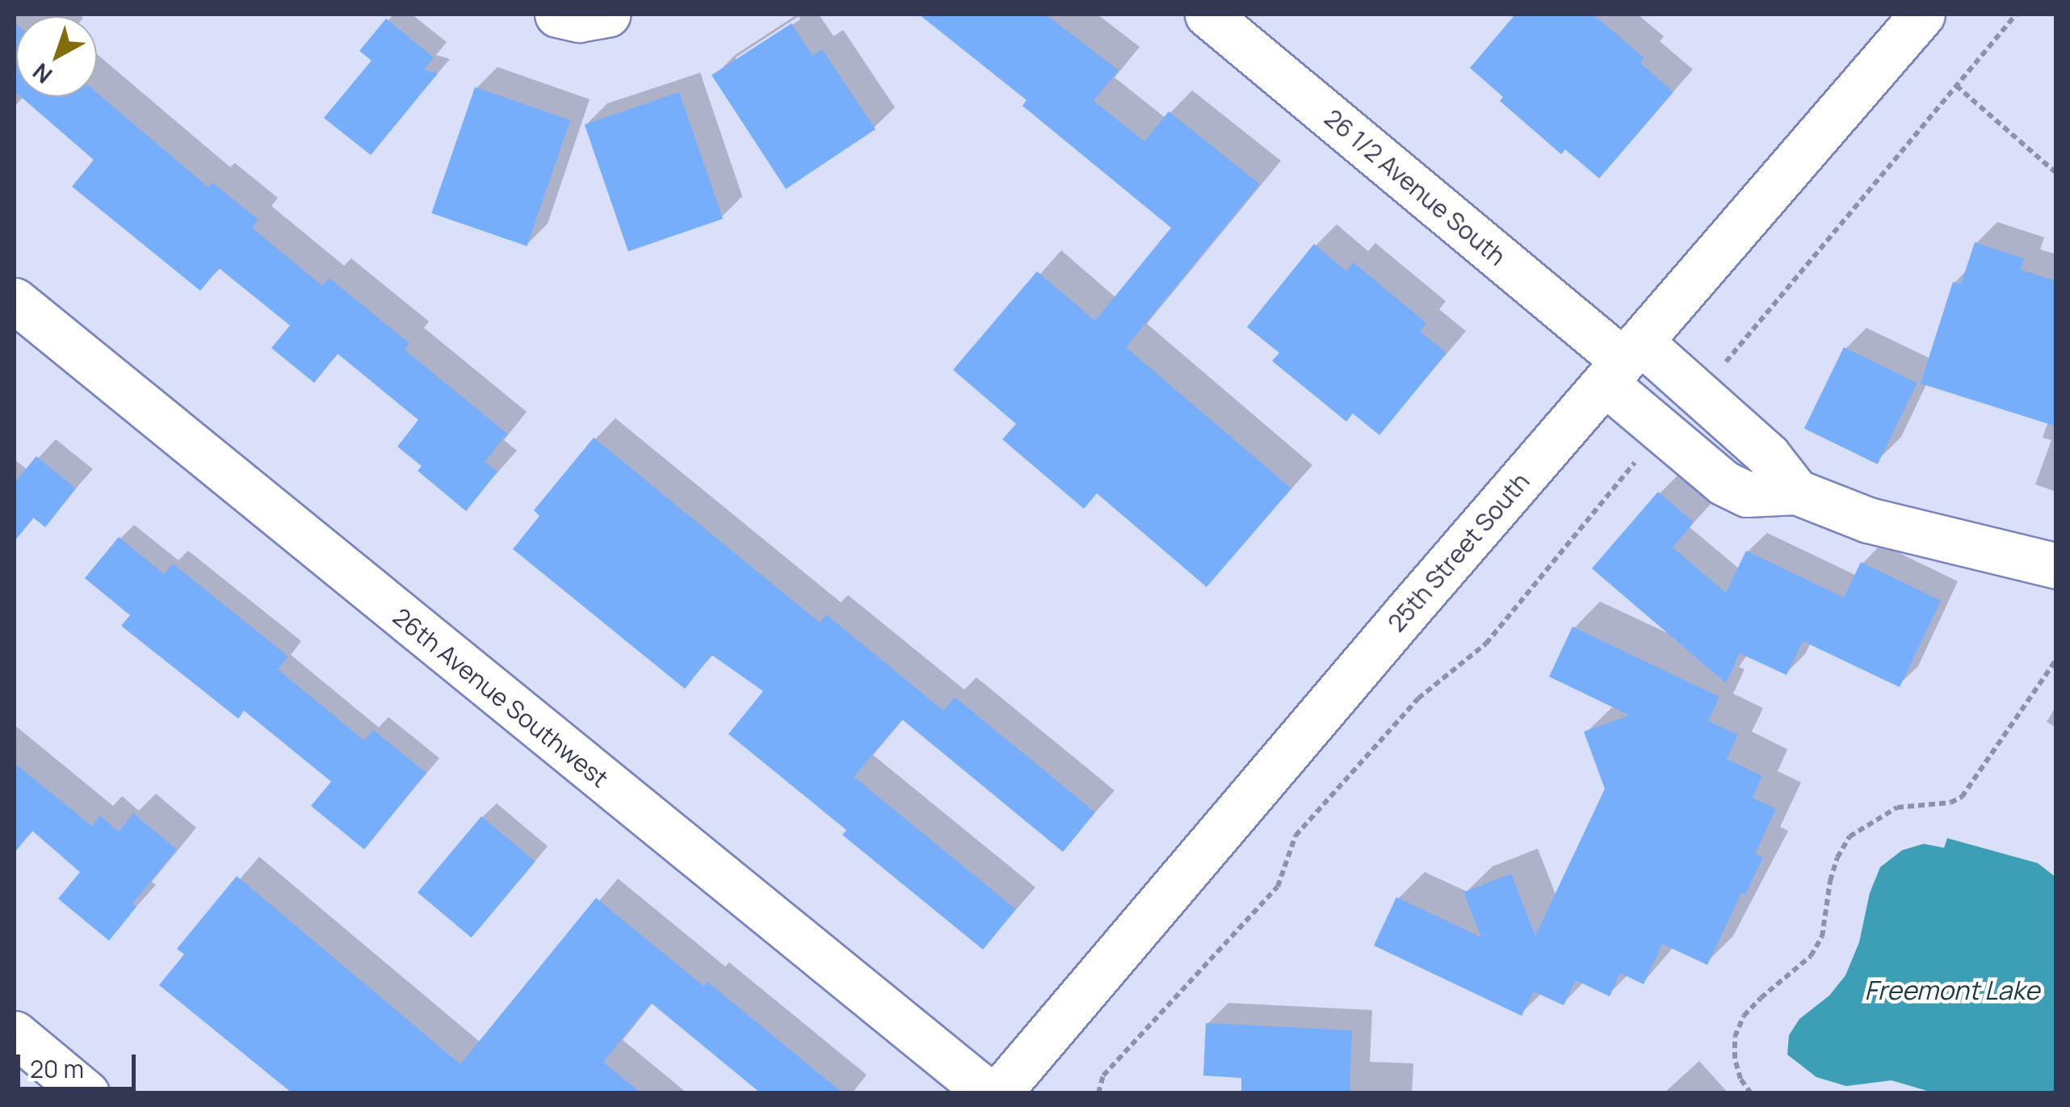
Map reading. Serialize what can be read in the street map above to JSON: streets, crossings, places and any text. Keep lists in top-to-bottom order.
{
  "streets": {
    "street": ["26 1/2 Avenue South", "25th Street South", "26th Avenue Southwest"]
  },
  "crossings": [
    ["26 1/2 Avenue South", "25th Street South"]
  ],
  "water": ["Freemont Lake"],
  "scale_bar": "20 m",
  "north": "bottom left"
}
